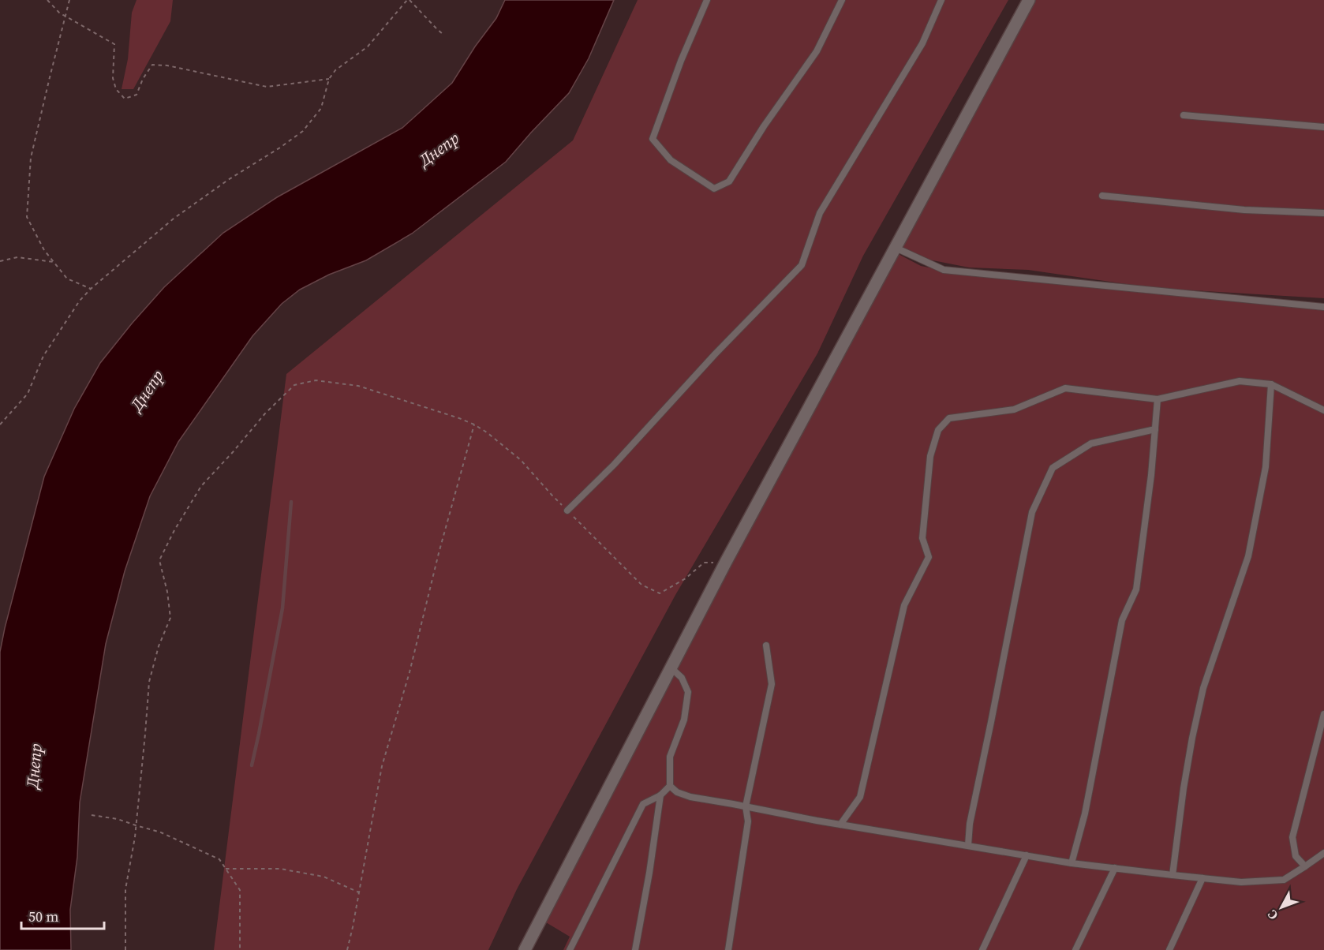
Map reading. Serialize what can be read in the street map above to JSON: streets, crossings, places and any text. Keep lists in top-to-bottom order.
{
  "water": ["Днепр"],
  "scale_bar": "50 m",
  "north": "bottom left"
}
